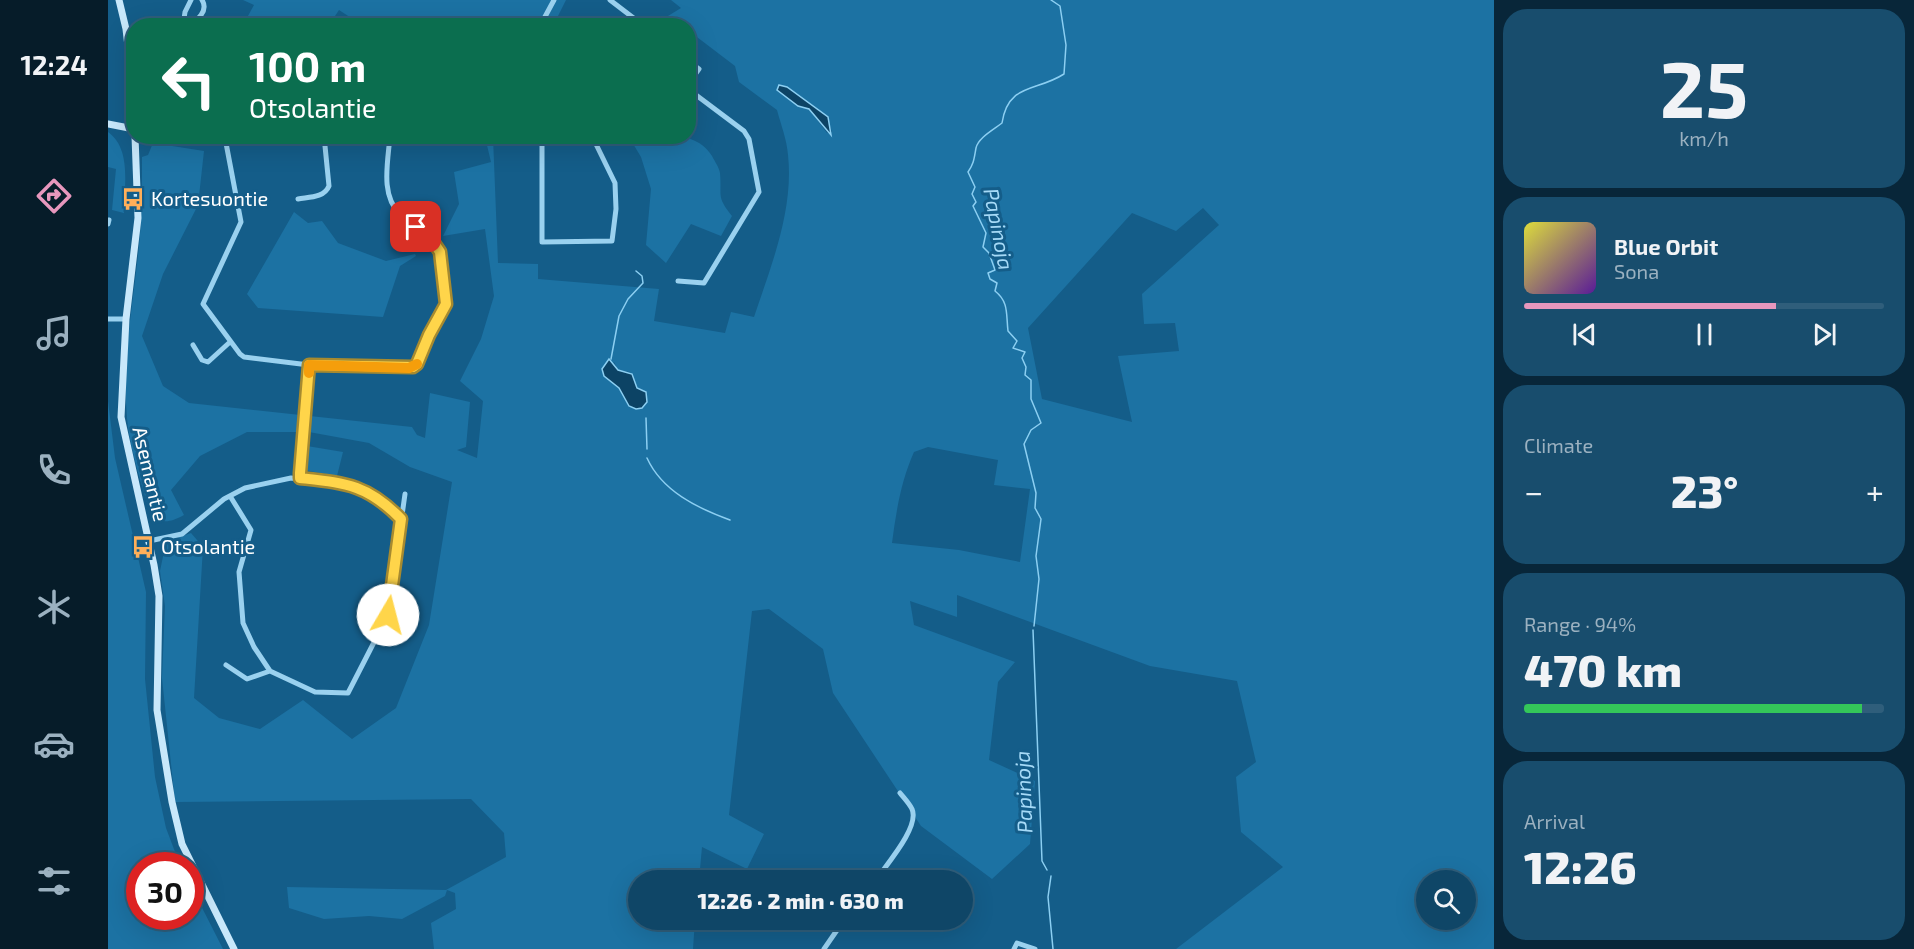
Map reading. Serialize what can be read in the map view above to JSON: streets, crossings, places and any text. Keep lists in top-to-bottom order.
{
  "streets": {
    "main road": ["Asemantie"]
  },
  "water": ["Papinoja"],
  "places": {
    "bus stop": ["Kortesuontie", "Otsolantie"]
  },
  "page": {
    "tabs": "12:24",
    "tile": [
      ["25", "km/h"],
      "Climate",
      ["Range · 94%", "470 km"],
      ["Arrival", "12:26"]
    ],
    "turn": ["100 m", "Otsolantie"],
    "song": ["Blue Orbit", "Sona"],
    "heat": ["−", "23°", "+"],
    "limit": "30",
    "trip": "12:26 · 2 min · 630 m"
  }
}
